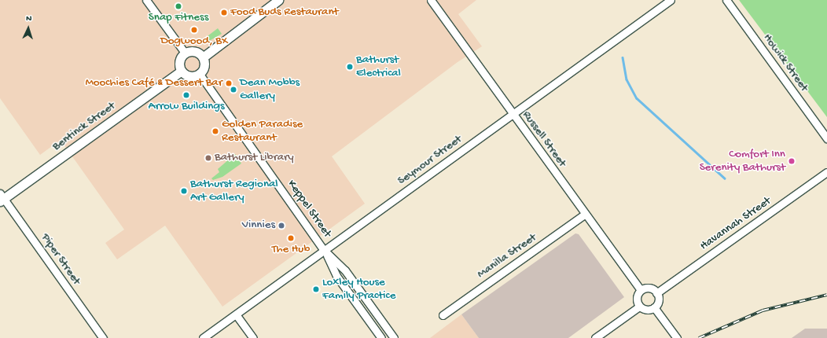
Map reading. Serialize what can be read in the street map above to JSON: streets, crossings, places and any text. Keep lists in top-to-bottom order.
{
  "streets": {
    "main road": ["Bentinck Street"],
    "street": [
      "Howick Street",
      "Russell Street",
      "Seymour Street",
      "Keppel Street",
      "Havannah Street",
      "Manilla Street",
      "Piper Street"
    ]
  },
  "crossings": [
    ["Bentinck Street", "Keppel Street"],
    ["Bentinck Street", "Piper Street"],
    ["Russell Street", "Seymour Street"],
    ["Russell Street", "Havannah Street"],
    ["Russell Street", "Manilla Street"],
    ["Seymour Street", "Keppel Street"]
  ],
  "places": [
    "Snap Fitness",
    "Food Buds Restaurant",
    "Dogwood, BX",
    "Bathurst Electrical",
    "Moochies Café & Dessert Bar",
    "Dean Mobbs Gallery",
    "Arrow Buildings",
    "Golden Paradise Restaurant",
    "Bathurst Library",
    "Comfort Inn Serenity Bathurst",
    "Bathurst Regional Art Gallery",
    "Vinnies",
    "The Hub",
    "Loxley House Family Practice"
  ],
  "north": "top"
}
